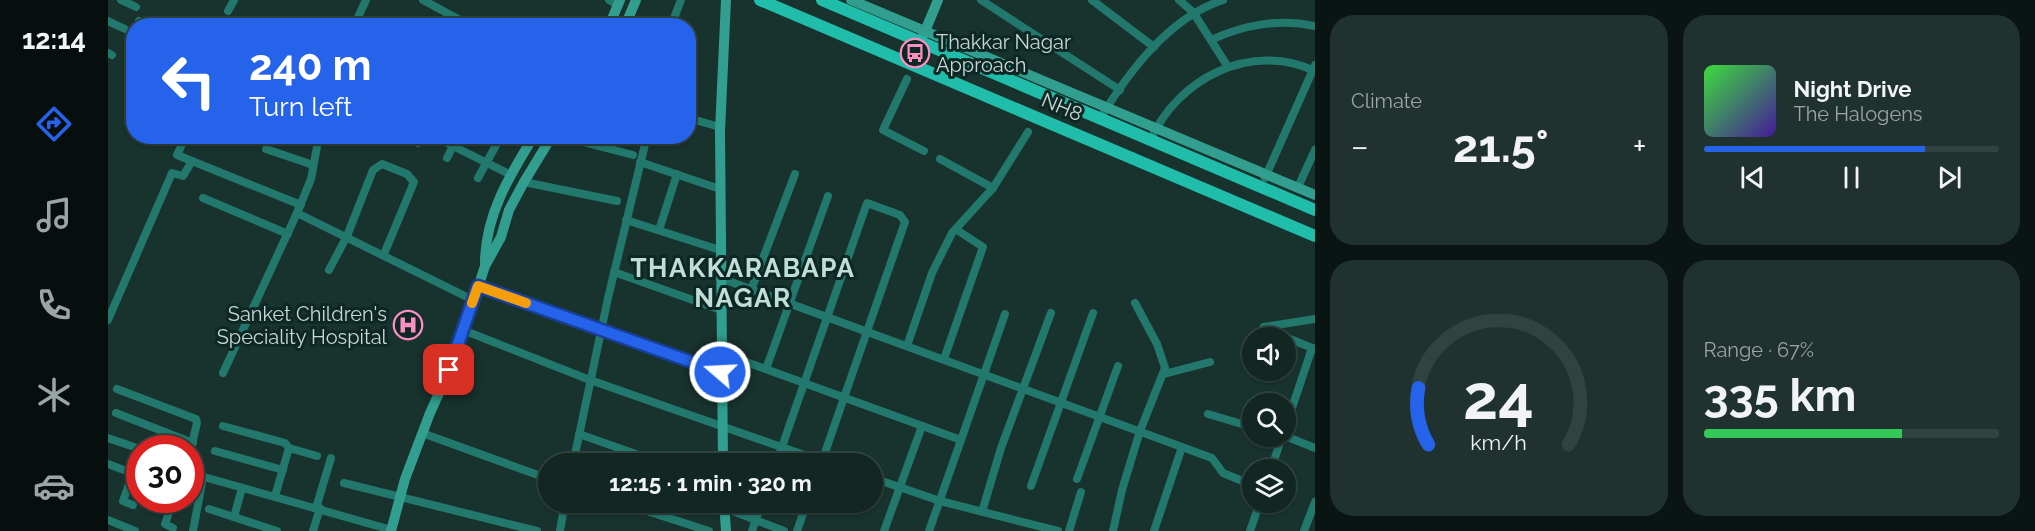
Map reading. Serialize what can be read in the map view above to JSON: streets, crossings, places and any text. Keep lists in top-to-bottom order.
{
  "streets": {
    "main road": ["NH8"]
  },
  "districts": ["THAKKARABAPA NAGAR"],
  "places": {
    "bus stop": ["Thakkar Nagar Approach"],
    "hospital": ["Sanket Children's Speciality Hospital"]
  },
  "page": {
    "tabs": "12:14",
    "tile": [
      "Climate",
      ["Range · 67%", "335 km"]
    ],
    "turn": ["240 m", "Turn left"],
    "song": ["Night Drive", "The Halogens"],
    "heat": ["−", "21.5°", "+"],
    "limit": "30",
    "trip": "12:15 · 1 min · 320 m",
    "gauge": ["24", "km/h"]
  }
}
